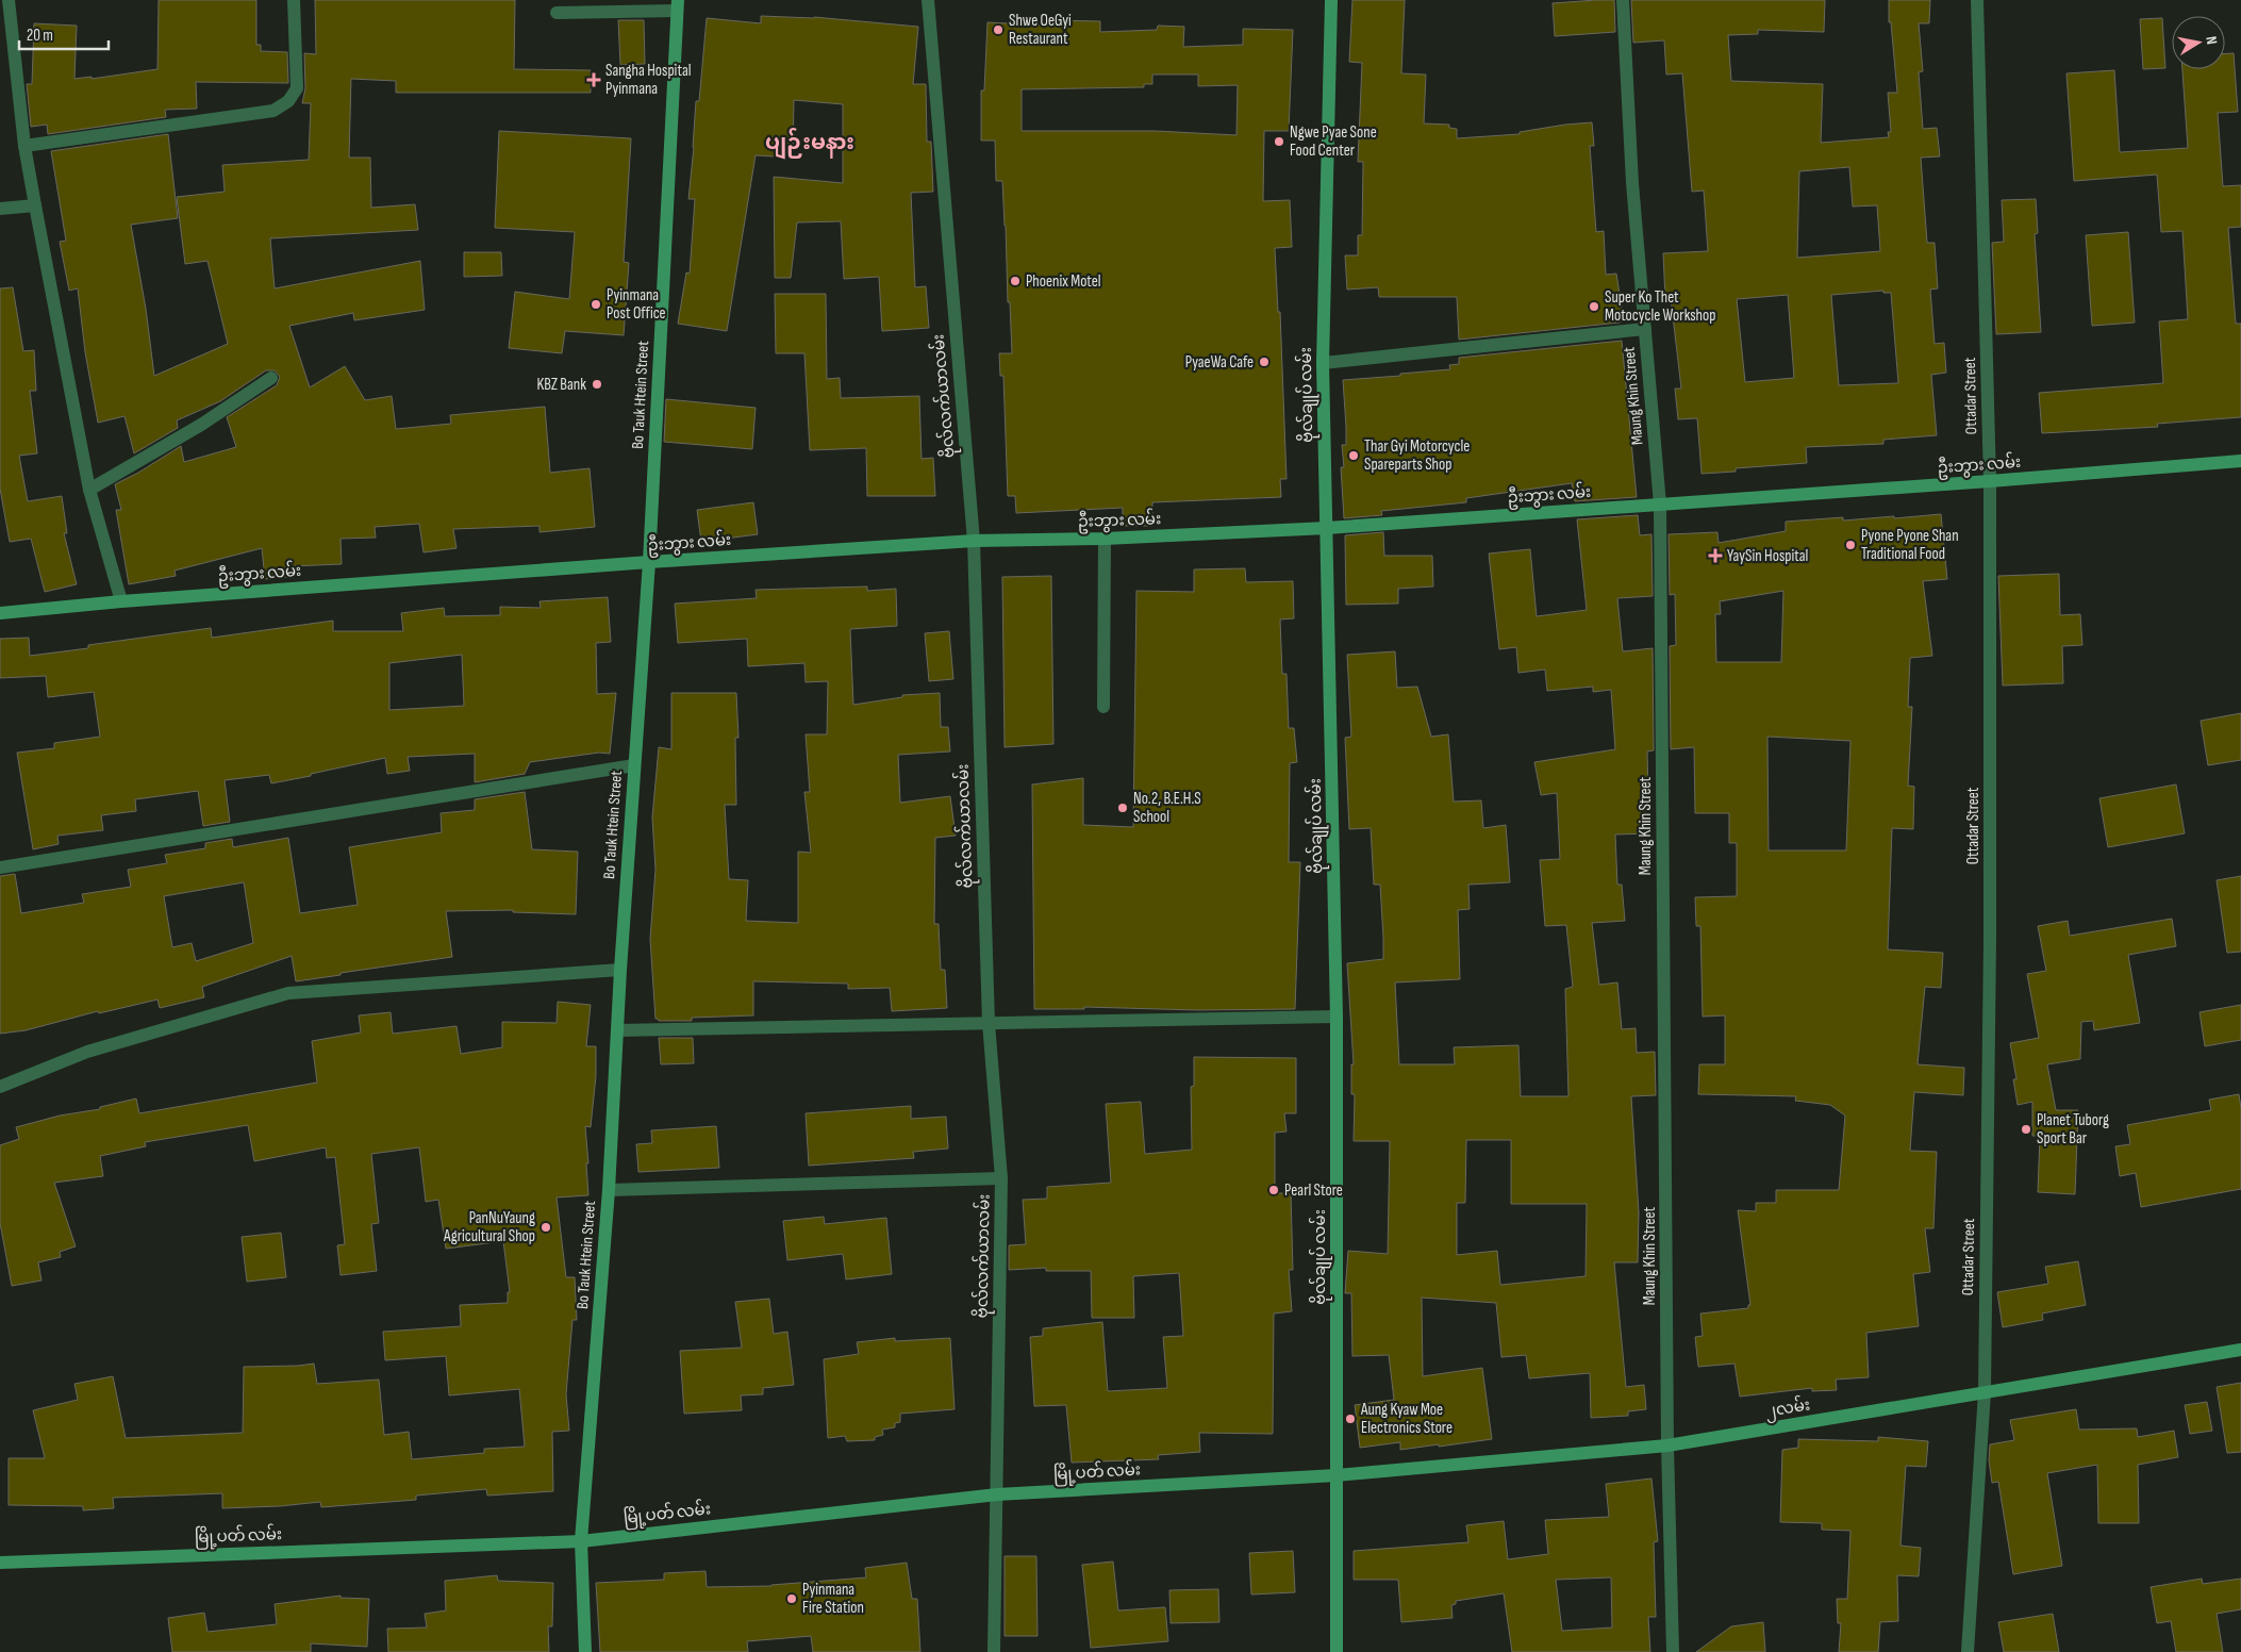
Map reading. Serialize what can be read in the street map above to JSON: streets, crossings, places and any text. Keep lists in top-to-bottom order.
{
  "streets": {
    "street": [
      "Bo Tauk Htein Street",
      "ဗိုလ်ချုပ် လမ်း",
      "ဗိုလ်လက်ယာလမ်း",
      "Maung Khin Street",
      "Ottadar Street",
      "ဦးဘွား လမ်း",
      "၂လမ်း",
      "မြို့ပတ် လမ်း"
    ]
  },
  "crossings": [
    ["Bo Tauk Htein Street", "ဦးဘွား လမ်း"],
    ["Bo Tauk Htein Street", "မြို့ပတ် လမ်း"],
    ["ဗိုလ်ချုပ် လမ်း", "ဦးဘွား လမ်း"],
    ["ဗိုလ်ချုပ် လမ်း", "၂လမ်း"],
    ["ဗိုလ်ချုပ် လမ်း", "မြို့ပတ် လမ်း"],
    ["ဗိုလ်လက်ယာလမ်း", "ဦးဘွား လမ်း"],
    ["ဗိုလ်လက်ယာလမ်း", "မြို့ပတ် လမ်း"],
    ["Maung Khin Street", "ဦးဘွား လမ်း"],
    ["Maung Khin Street", "၂လမ်း"],
    ["Ottadar Street", "ဦးဘွား လမ်း"],
    ["Ottadar Street", "၂လမ်း"],
    ["၂လမ်း", "မြို့ပတ် လမ်း"]
  ],
  "districts": ["ပျဉ်းမနား"],
  "places": {
    "other": [
      "Shwe OeGyi Restaurant",
      "Ngwe Pyae Sone Food Center",
      "Phoenix Motel",
      "Pyinmana Post Office",
      "Super Ko Thet Motocycle Workshop",
      "PyaeWa Cafe",
      "KBZ Bank",
      "Thar Gyi Motorcycle Spareparts Shop",
      "Pyone Pyone Shan Traditional Food",
      "No.2, B.E.H.S School",
      "Planet Tuborg Sport Bar",
      "Pearl Store",
      "PanNuYaung Agricultural Shop",
      "Aung Kyaw Moe Electronics Store",
      "Pyinmana Fire Station"
    ],
    "health": ["Sangha Hospital Pyinmana", "YaySin Hospital"]
  },
  "scale_bar": "20 m",
  "north": "right"
}
